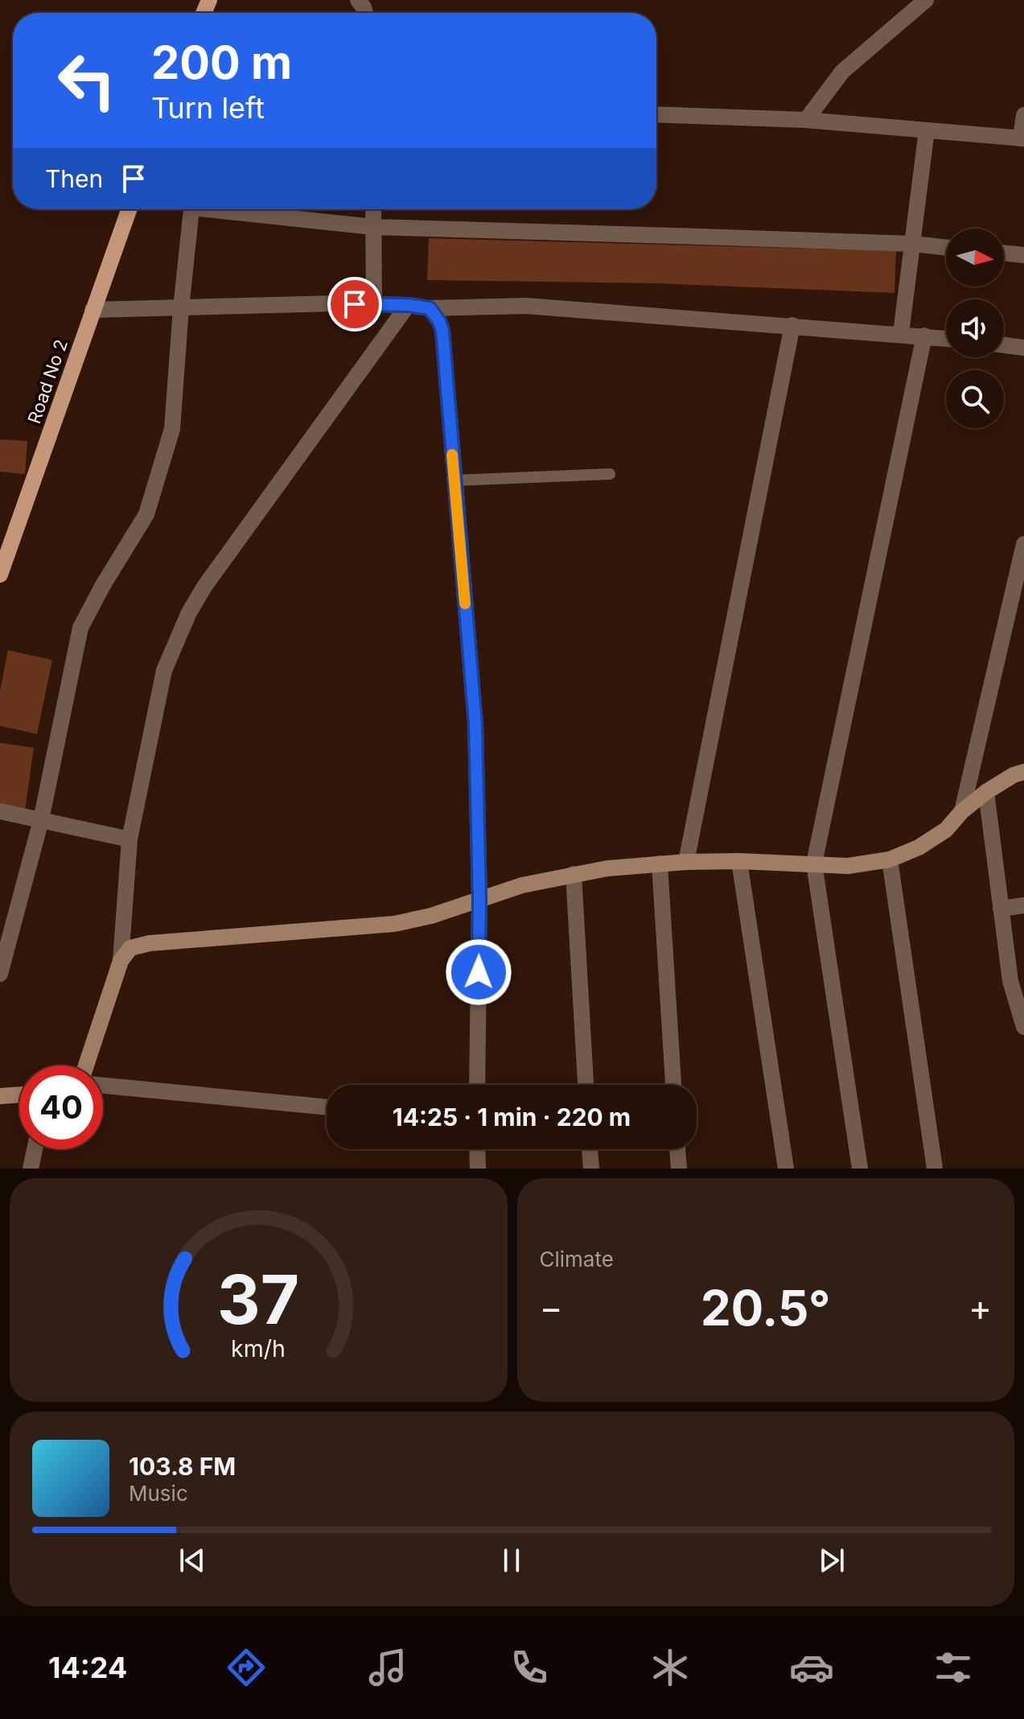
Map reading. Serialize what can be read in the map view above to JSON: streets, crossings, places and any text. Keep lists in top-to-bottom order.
{
  "streets": {
    "main road": ["Road No 2"]
  },
  "north": "right",
  "page": {
    "turn": ["200 m", "Turn left"],
    "then": "Then",
    "limit": "40",
    "trip": "14:25 · 1 min · 220 m",
    "tile": "Climate",
    "heat": ["−", "20.5°", "+"],
    "song": ["103.8 FM", "Music"],
    "tabs": "14:24",
    "gauge": ["37", "km/h"]
  }
}
